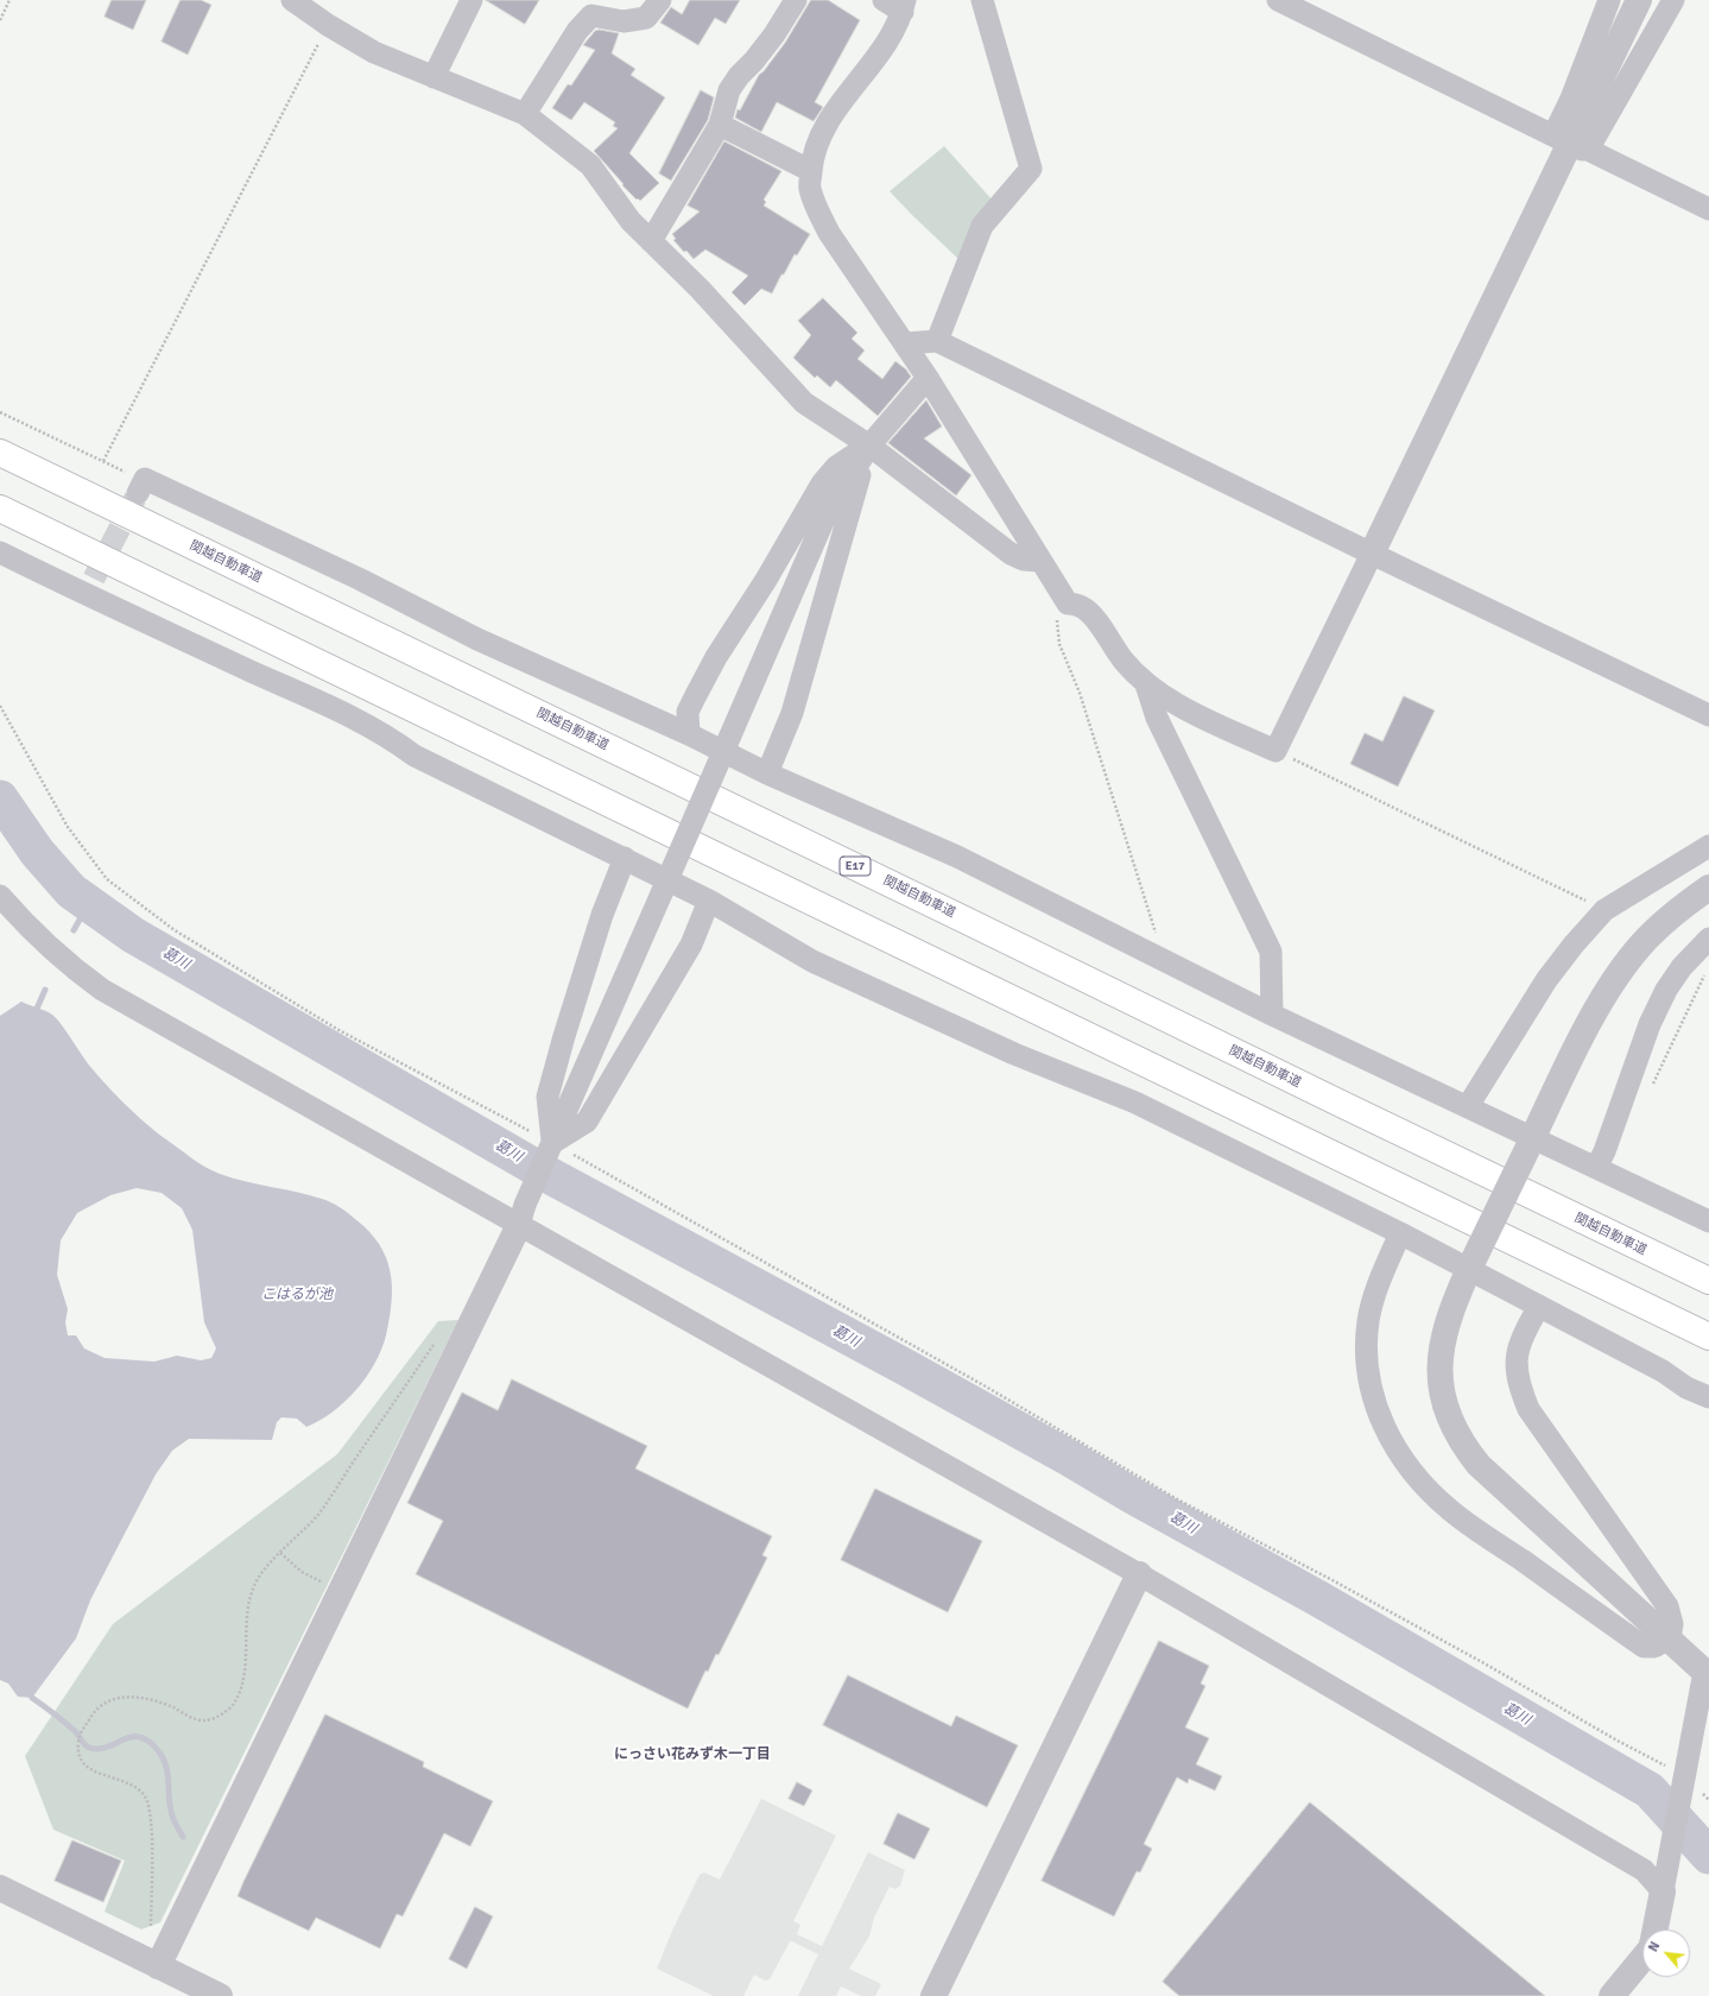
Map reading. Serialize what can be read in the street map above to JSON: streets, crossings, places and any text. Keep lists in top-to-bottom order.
{
  "streets": {
    "highway": ["関越自動車道", "E17"]
  },
  "districts": ["にっさい花みず木一丁目"],
  "water": ["葛川", "こはるが池"],
  "north": "top left"
}
